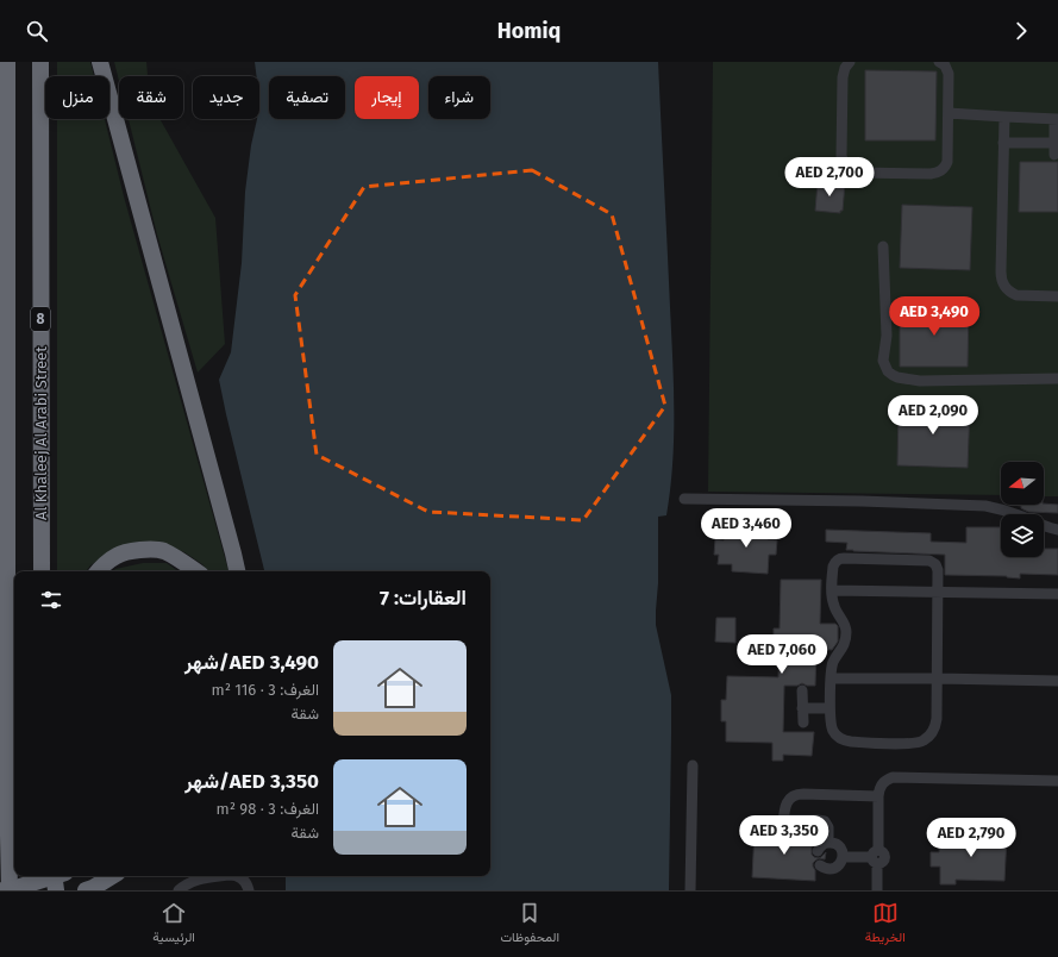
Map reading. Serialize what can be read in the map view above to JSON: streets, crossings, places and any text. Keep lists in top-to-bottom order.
{
  "streets": {
    "highway": ["8", "Al Khaleej Al Arabi Street"]
  },
  "north": "left",
  "page": {
    "header": "Homiq",
    "chip": [
      "شراء",
      "إيجار",
      "تصفية",
      "جديد",
      "شقة",
      "منزل"
    ],
    "price": [
      "AED 2,700",
      "AED 3,490",
      "AED 2,090",
      "AED 3,460",
      "AED 7,060",
      "AED 3,350",
      "AED 2,790"
    ],
    "heading": "العقارات: 7",
    "list": [
      {
        "name": "AED 3,490/شهر",
        "note": "الغرف: 3 · 116 m² · شقة"
      },
      {
        "name": "AED 3,350/شهر",
        "note": "الغرف: 3 · 98 m² · شقة"
      }
    ],
    "tabs": ["الخريطة", "المحفوظات", "الرئيسية"]
  }
}
